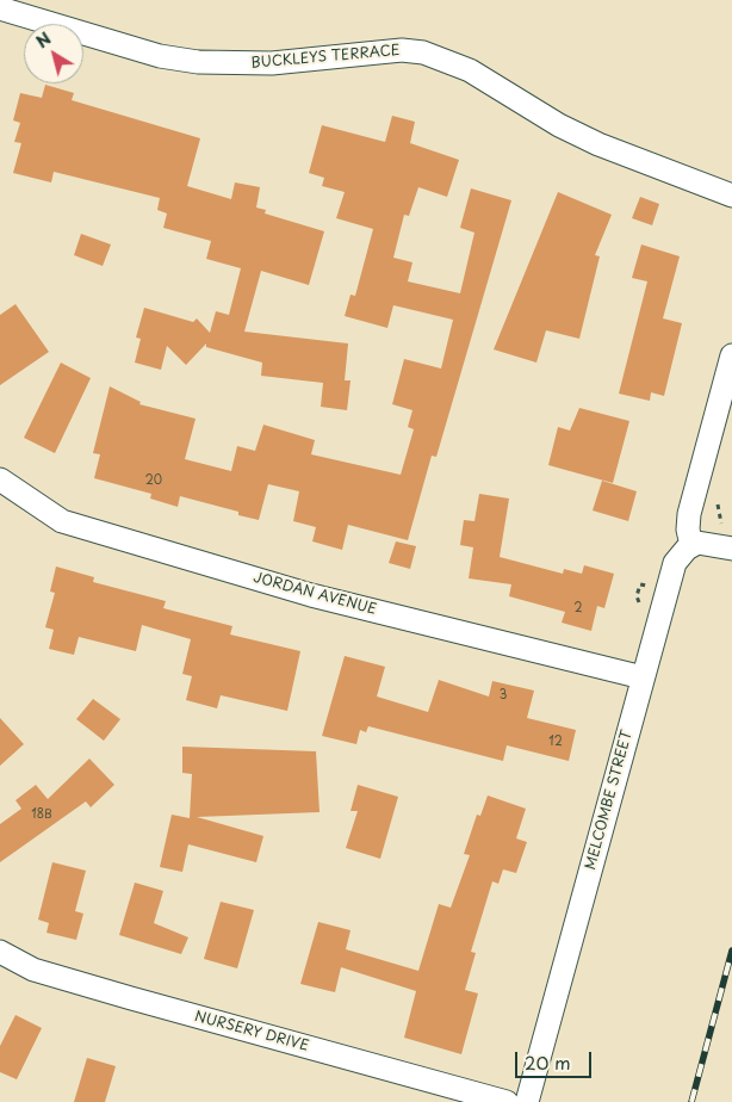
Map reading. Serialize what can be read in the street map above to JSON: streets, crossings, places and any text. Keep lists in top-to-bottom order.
{
  "streets": {
    "street": [
      "BUCKLEYS TERRACE",
      "JORDAN AVENUE",
      "MELCOMBE STREET",
      "NURSERY DRIVE"
    ]
  },
  "crossings": [
    ["JORDAN AVENUE", "MELCOMBE STREET"]
  ],
  "house_numbers": [
    "20",
    "2",
    "3",
    "12",
    "18B"
  ],
  "scale_bar": "20 m",
  "north": "top left"
}
